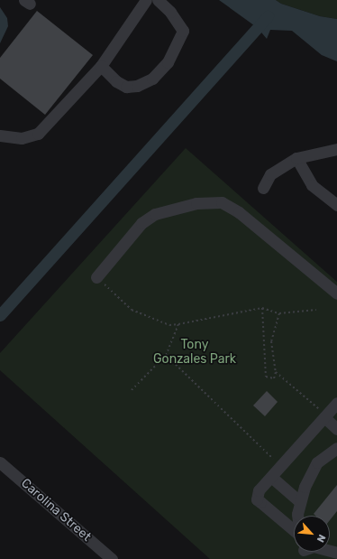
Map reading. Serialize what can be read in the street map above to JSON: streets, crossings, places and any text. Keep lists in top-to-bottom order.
{
  "streets": {
    "street": ["Carolina Street"]
  },
  "parks": ["Tony Gonzales Park"],
  "north": "bottom right"
}
